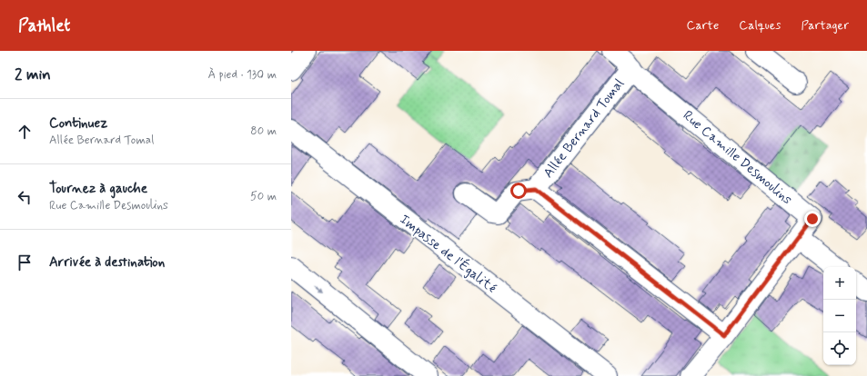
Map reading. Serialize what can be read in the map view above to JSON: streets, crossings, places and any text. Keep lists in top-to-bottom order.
{
  "streets": {
    "street": ["Allée Bernard Tomal", "Rue Camille Desmoulins", "Impasse de l'Égalité"]
  },
  "crossings": [
    ["Allée Bernard Tomal", "Rue Camille Desmoulins"]
  ],
  "page": {
    "header": "Pathlet",
    "nav": ["Carte", "Calques", "Partager"],
    "heading": ["2 min", "À pied · 130 m"],
    "list": [
      ["Continuez", "Allée Bernard Tomal", "80 m"],
      ["Tournez à gauche", "Rue Camille Desmoulins", "50 m"],
      "Arrivée à destination"
    ],
    "map_buttons": ["+", "−"]
  }
}
